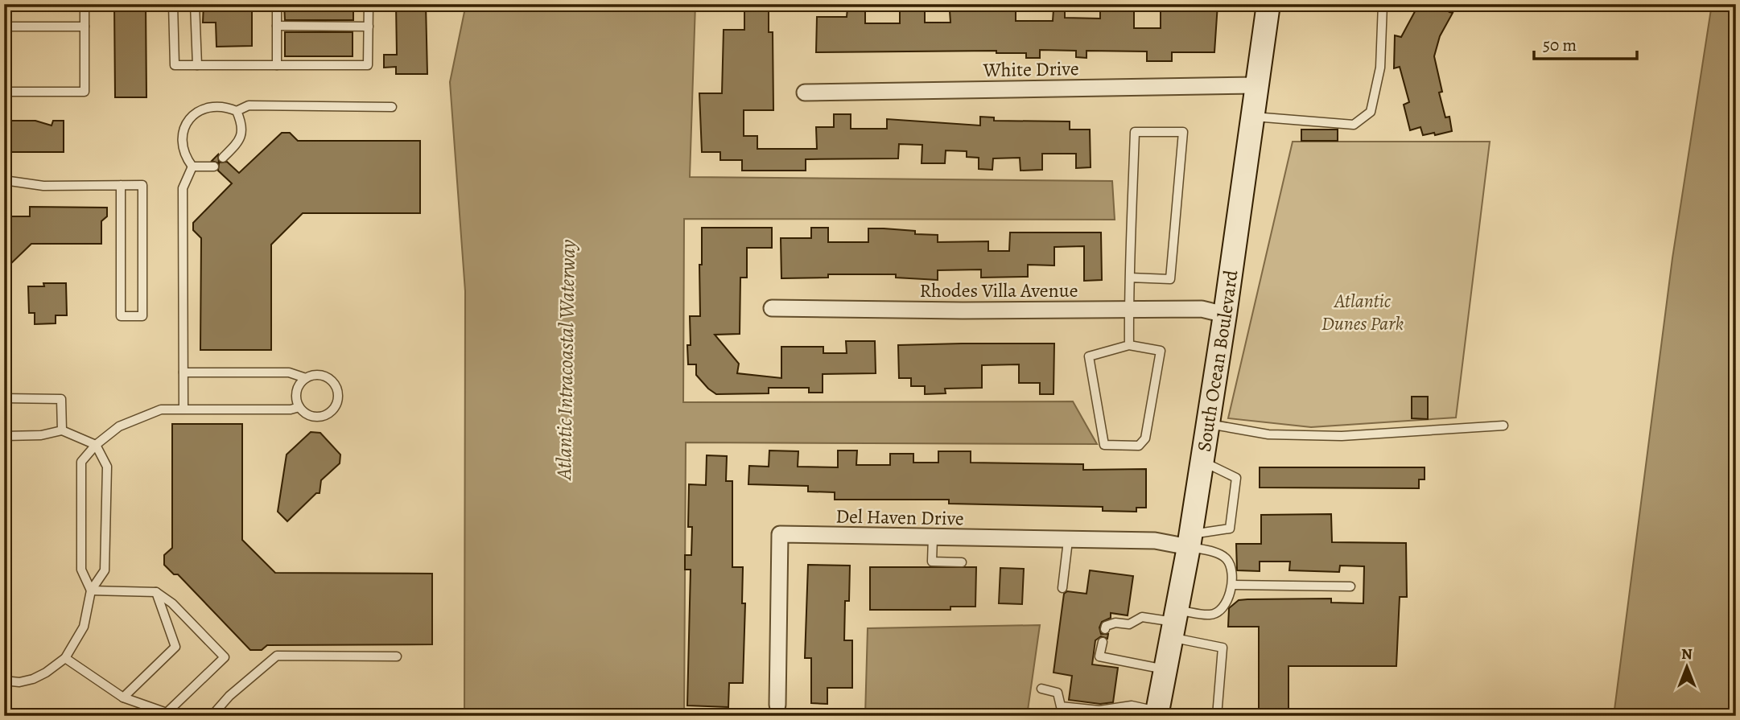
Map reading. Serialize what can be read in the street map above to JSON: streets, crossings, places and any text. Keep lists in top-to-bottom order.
{
  "streets": {
    "main road": ["South Ocean Boulevard"],
    "street": ["White Drive", "Rhodes Villa Avenue", "Del Haven Drive"]
  },
  "crossings": [
    ["White Drive", "South Ocean Boulevard"],
    ["Rhodes Villa Avenue", "South Ocean Boulevard"],
    ["South Ocean Boulevard", "Del Haven Drive"]
  ],
  "water": ["Atlantic Intracoastal Waterway"],
  "parks": ["Atlantic Dunes Park"],
  "scale_bar": "50 m",
  "north": "top"
}
